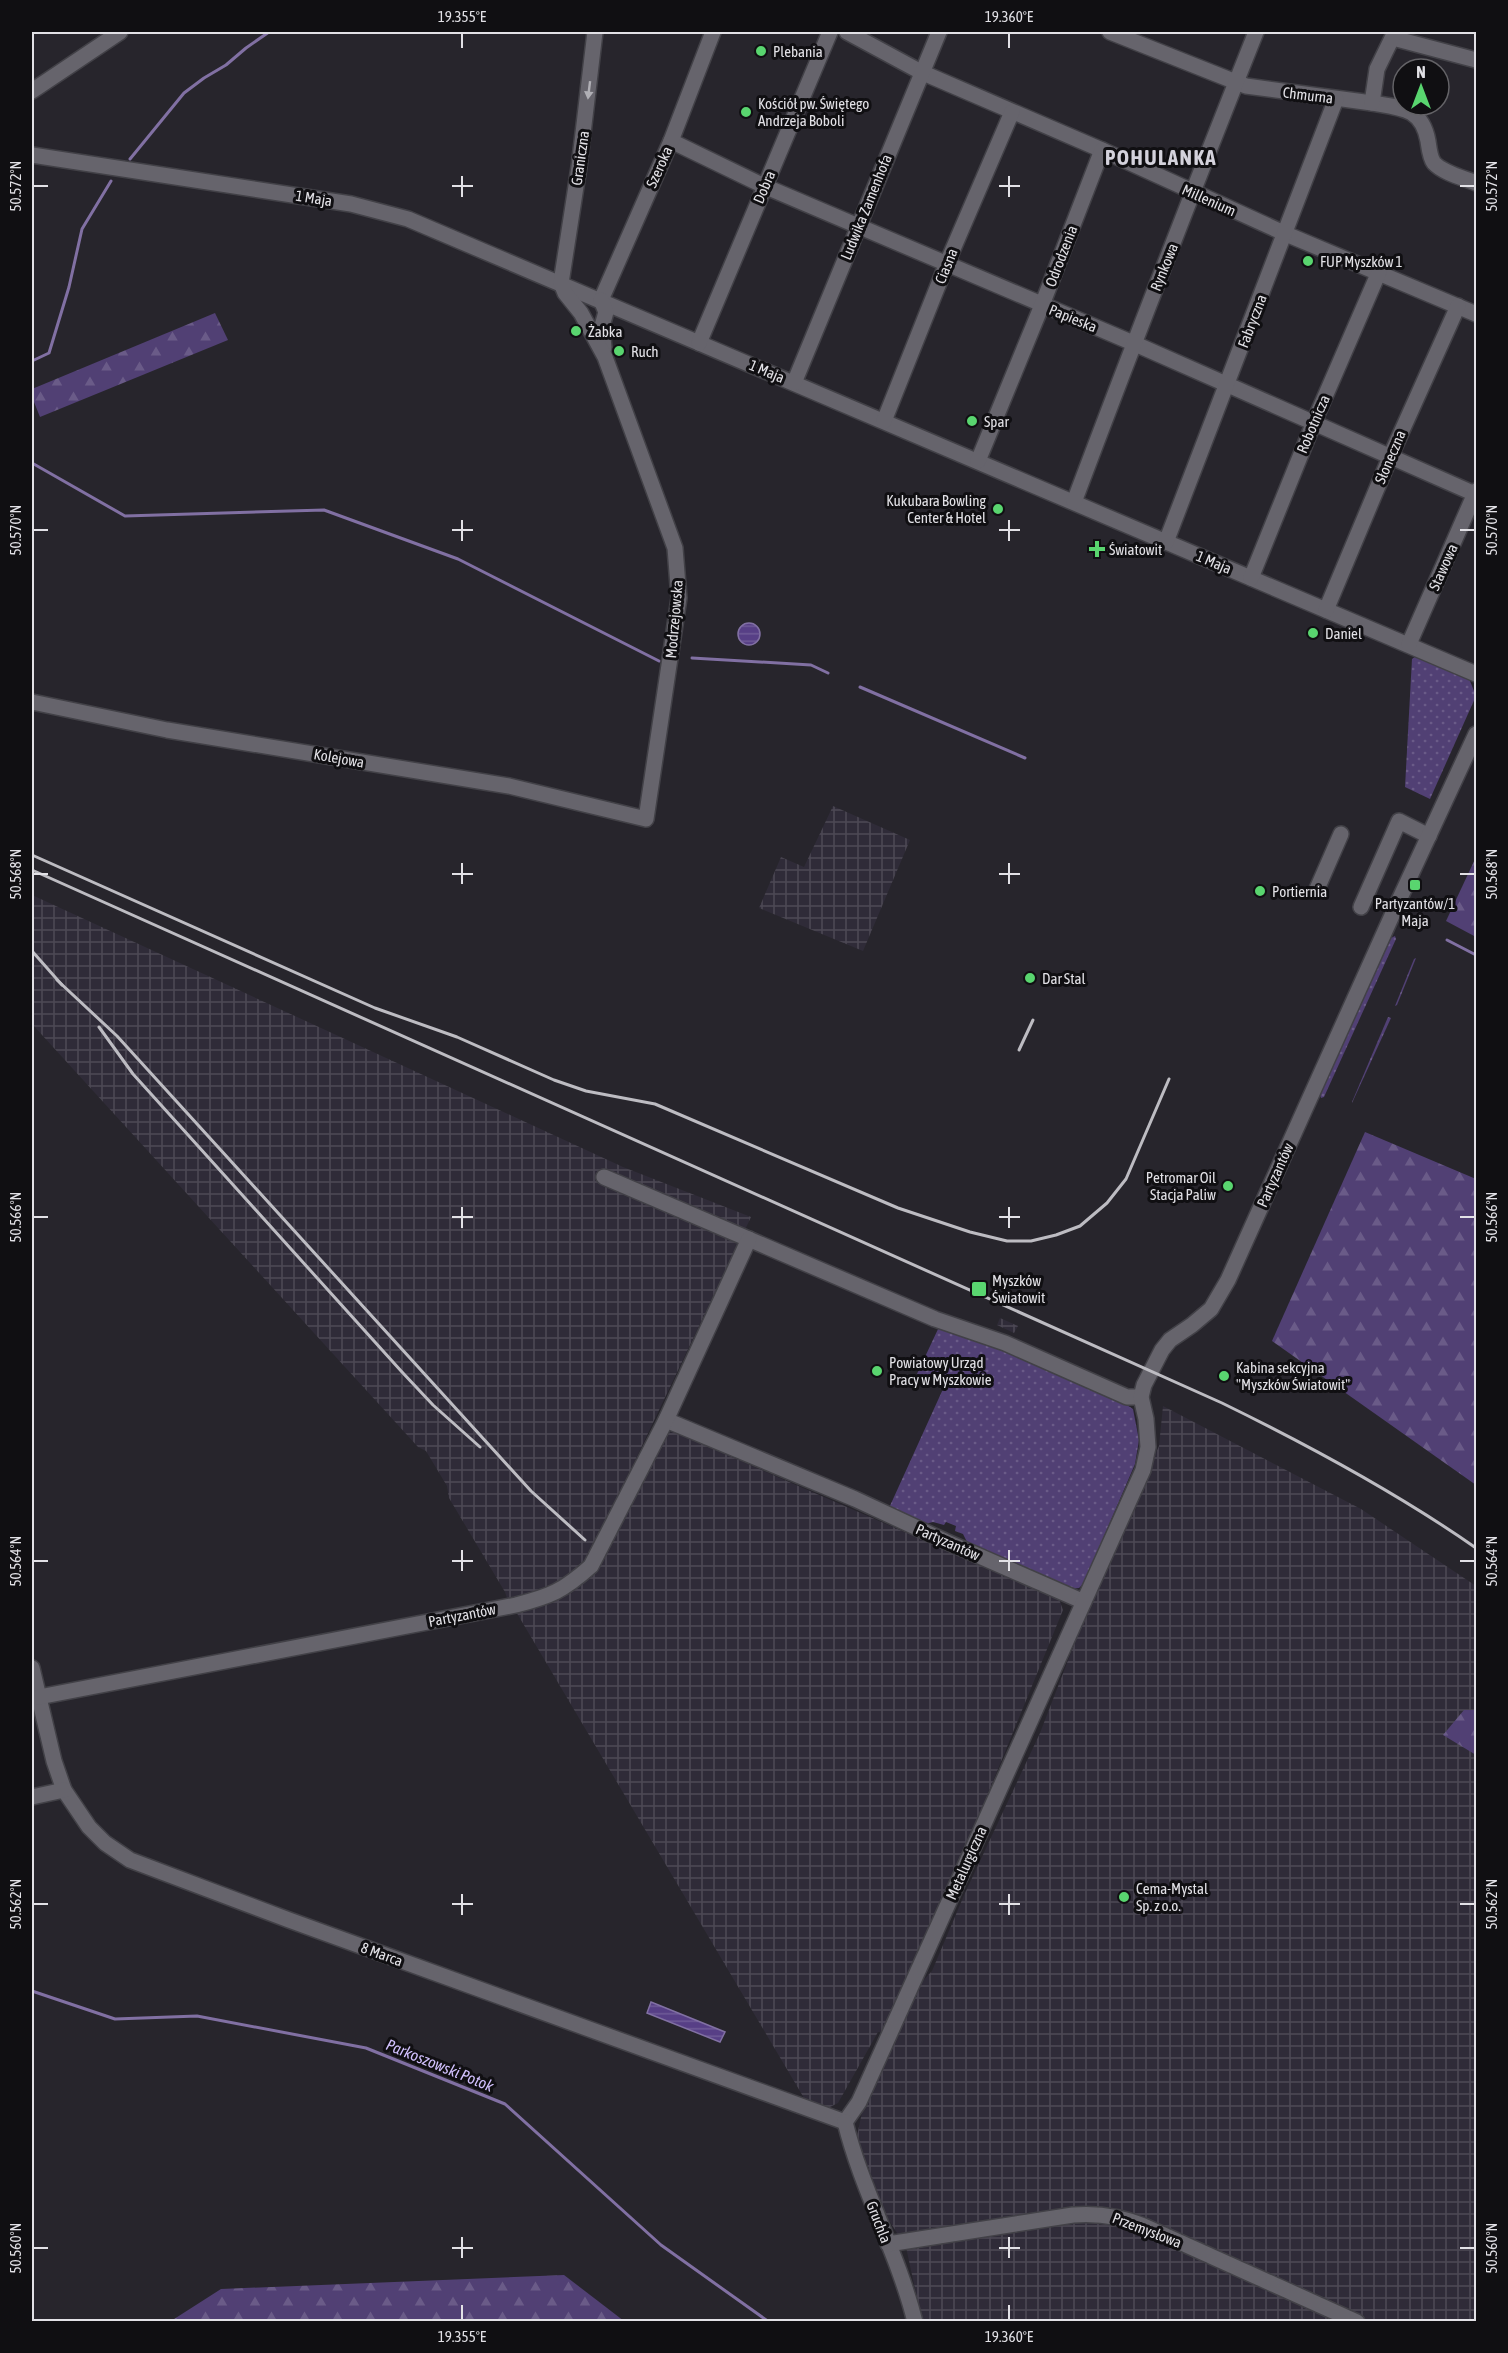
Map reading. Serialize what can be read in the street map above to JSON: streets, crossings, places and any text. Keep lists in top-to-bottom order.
{
  "streets": {
    "street": [
      "Chmurna",
      "Graniczna",
      "Szeroka",
      "Dobra",
      "1 Maja",
      "Millenium",
      "Ludwika Zamenhofa",
      "Odrodzenia",
      "Ciasna",
      "Rynkowa",
      "Papieska",
      "Fabryczna",
      "Robotnicza",
      "Słoneczna",
      "Stawowa",
      "Modrzejowska",
      "Kolejowa",
      "Partyzantów",
      "Metalurgiczna",
      "8 Marca",
      "Gruchla",
      "Przemysłowa"
    ]
  },
  "crossings": [
    ["Chmurna", "Rynkowa"],
    ["Chmurna", "Fabryczna"],
    ["Graniczna", "1 Maja"],
    ["Graniczna", "Modrzejowska"],
    ["Szeroka", "1 Maja"],
    ["Szeroka", "Papieska"],
    ["Szeroka", "Modrzejowska"],
    ["Dobra", "1 Maja"],
    ["Dobra", "Papieska"],
    ["1 Maja", "Ludwika Zamenhofa"],
    ["1 Maja", "Odrodzenia"],
    ["1 Maja", "Ciasna"],
    ["1 Maja", "Rynkowa"],
    ["1 Maja", "Fabryczna"],
    ["1 Maja", "Robotnicza"],
    ["1 Maja", "Słoneczna"],
    ["1 Maja", "Stawowa"],
    ["1 Maja", "Modrzejowska"],
    ["Millenium", "Ludwika Zamenhofa"],
    ["Millenium", "Odrodzenia"],
    ["Millenium", "Ciasna"],
    ["Millenium", "Rynkowa"],
    ["Millenium", "Fabryczna"],
    ["Millenium", "Robotnicza"],
    ["Millenium", "Słoneczna"],
    ["Ludwika Zamenhofa", "Papieska"],
    ["Odrodzenia", "Papieska"],
    ["Ciasna", "Papieska"],
    ["Rynkowa", "Papieska"],
    ["Papieska", "Fabryczna"],
    ["Papieska", "Robotnicza"],
    ["Papieska", "Słoneczna"],
    ["Papieska", "Stawowa"],
    ["Modrzejowska", "Kolejowa"],
    ["Partyzantów", "Metalurgiczna"],
    ["Partyzantów", "8 Marca"],
    ["Metalurgiczna", "8 Marca"],
    ["Metalurgiczna", "Gruchla"],
    ["8 Marca", "Gruchla"],
    ["Gruchla", "Przemysłowa"]
  ],
  "one_way": ["Graniczna"],
  "districts": ["POHULANKA"],
  "water": ["Parkoszowski Potok"],
  "places": {
    "other": [
      "Plebania",
      "Kościół pw. Świętego Andrzeja Boboli",
      "FUP Myszków 1",
      "Żabka",
      "Ruch",
      "Spar",
      "Kukubara Bowling Center & Hotel",
      "Daniel",
      "Portiernia",
      "Dar Stal",
      "Petromar Oil Stacja Paliw",
      "Powiatowy Urząd Pracy w Myszkowie",
      "Kabina sekcyjna \"Myszków Światowit\"",
      "Cema-Mystal Sp. z o.o."
    ],
    "health": ["Światowit"],
    "transit": ["Partyzantów/1 Maja", "Myszków Światowit"]
  },
  "north": "top",
  "coordinates": [
    "19.355°E",
    "19.360°E",
    "50.572°N",
    "50.570°N",
    "50.568°N",
    "50.566°N",
    "50.564°N",
    "50.562°N",
    "50.560°N"
  ]
}
